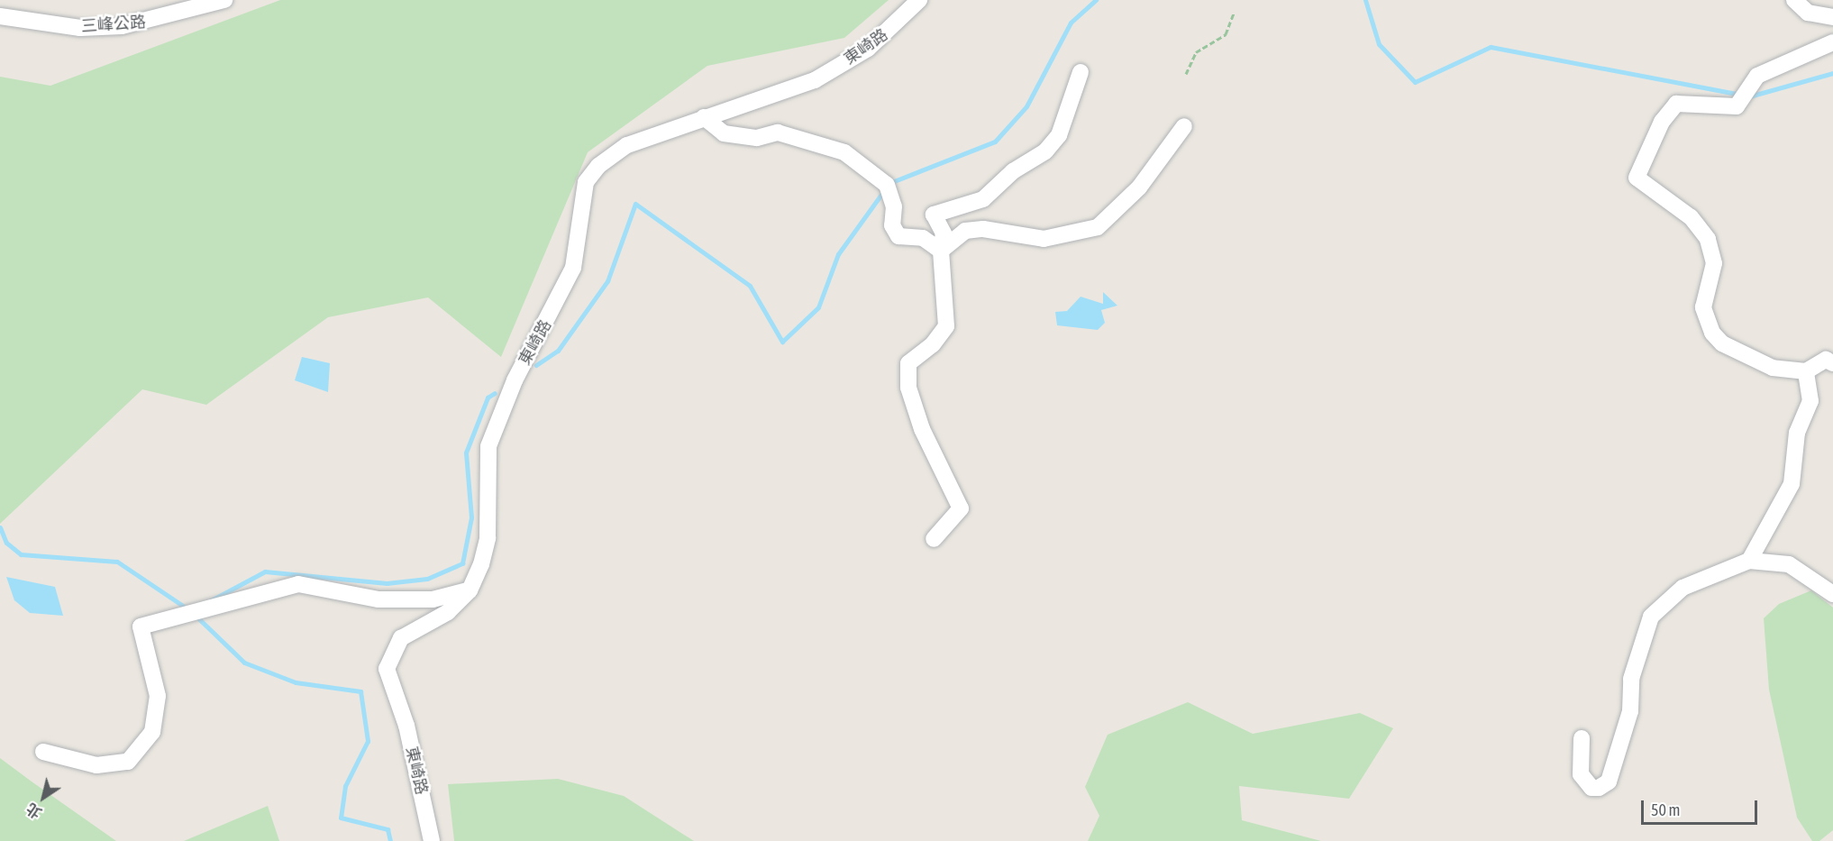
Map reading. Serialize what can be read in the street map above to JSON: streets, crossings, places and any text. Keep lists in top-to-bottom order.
{
  "streets": {
    "street": ["三峰公路", "東崎路"]
  },
  "scale_bar": "50 m",
  "north": "bottom left"
}
